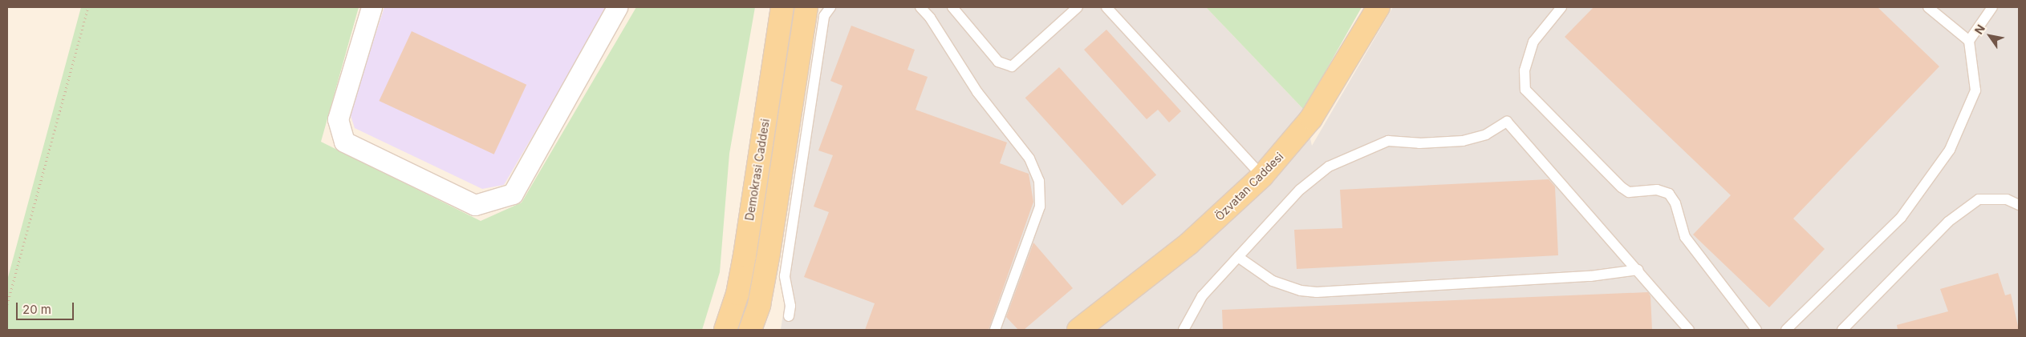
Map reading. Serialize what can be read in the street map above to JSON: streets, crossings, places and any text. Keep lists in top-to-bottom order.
{
  "streets": {
    "main road": ["Demokrasi Caddesi", "Özvatan Caddesi"]
  },
  "scale_bar": "20 m",
  "north": "top left"
}
